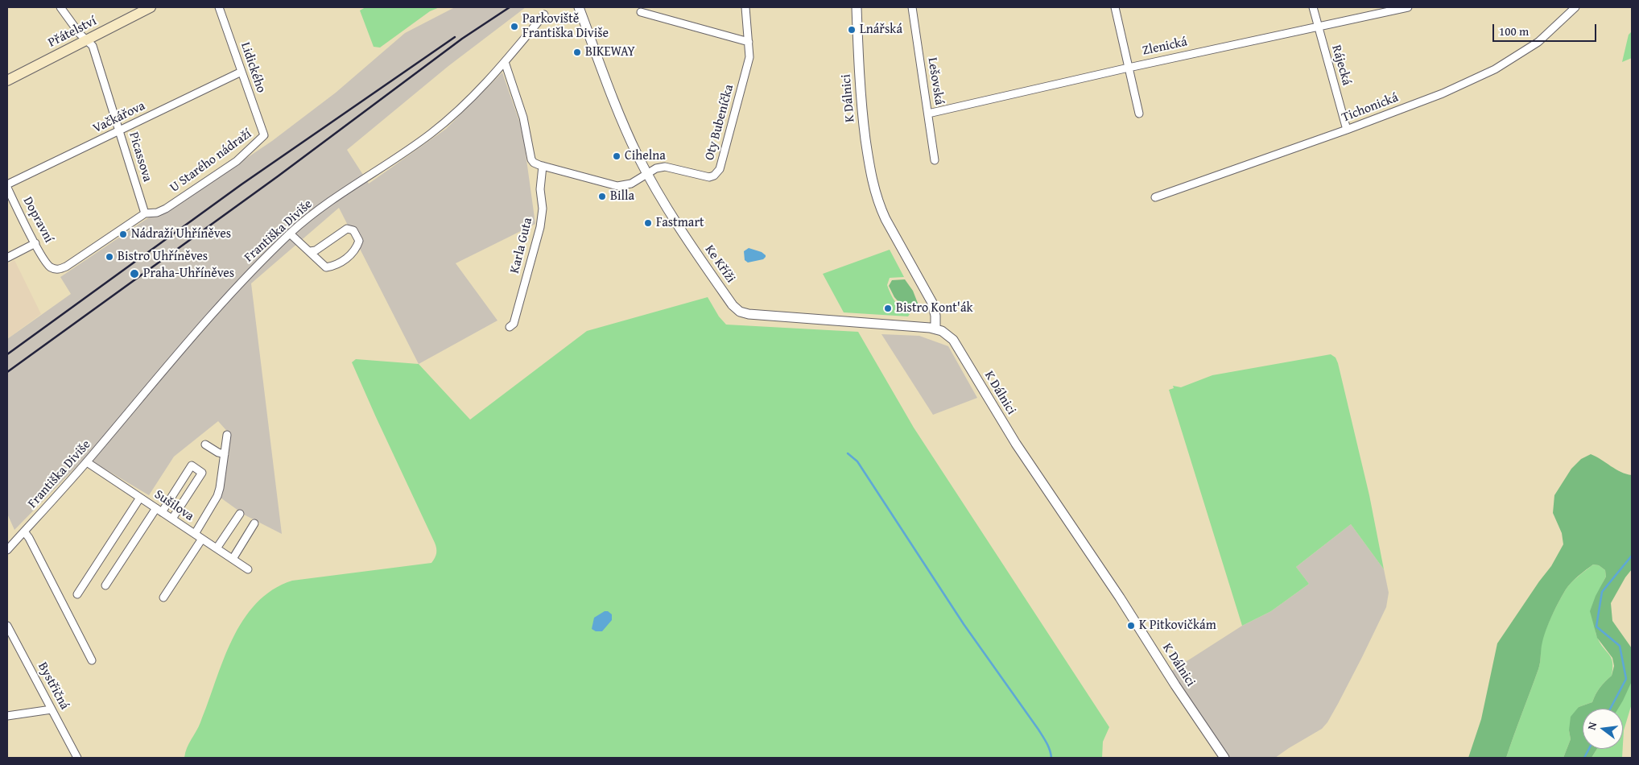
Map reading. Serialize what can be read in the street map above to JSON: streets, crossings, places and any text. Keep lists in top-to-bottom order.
{
  "streets": {
    "main road": ["Přátelství"],
    "street": [
      "Zlenická",
      "Rájecká",
      "Lidického",
      "Lešovská",
      "K Dálnici",
      "Tichonická",
      "Vačkářova",
      "Oty Bubeníčka",
      "Picassova",
      "U Starého nádraží",
      "Dopravní",
      "Františka Diviše",
      "Karla Guta",
      "Ke Kříži",
      "Sušilova",
      "Bystřičná"
    ]
  },
  "crossings": [
    ["Přátelství", "Picassova"],
    ["Zlenická", "Rájecká"],
    ["Zlenická", "Lešovská"],
    ["Rájecká", "Tichonická"],
    ["Lidického", "Vačkářova"],
    ["Lidického", "U Starého nádraží"],
    ["K Dálnici", "Ke Kříži"],
    ["Vačkářova", "Picassova"],
    ["Vačkářova", "Dopravní"],
    ["Oty Bubeníčka", "Ke Kříži"],
    ["Picassova", "U Starého nádraží"],
    ["U Starého nádraží", "Dopravní"],
    ["Františka Diviše", "Sušilova"]
  ],
  "places": [
    "Parkoviště Františka Diviše",
    "Lnářská",
    "BIKEWAY",
    "Cihelna",
    "Billa",
    "Fastmart",
    "Nádraží Uhříněves",
    "Bistro Uhříněves",
    "Praha-Uhříněves",
    "Bistro Kont'ák",
    "K Pitkovičkám"
  ],
  "scale_bar": "100 m",
  "north": "left"
}
